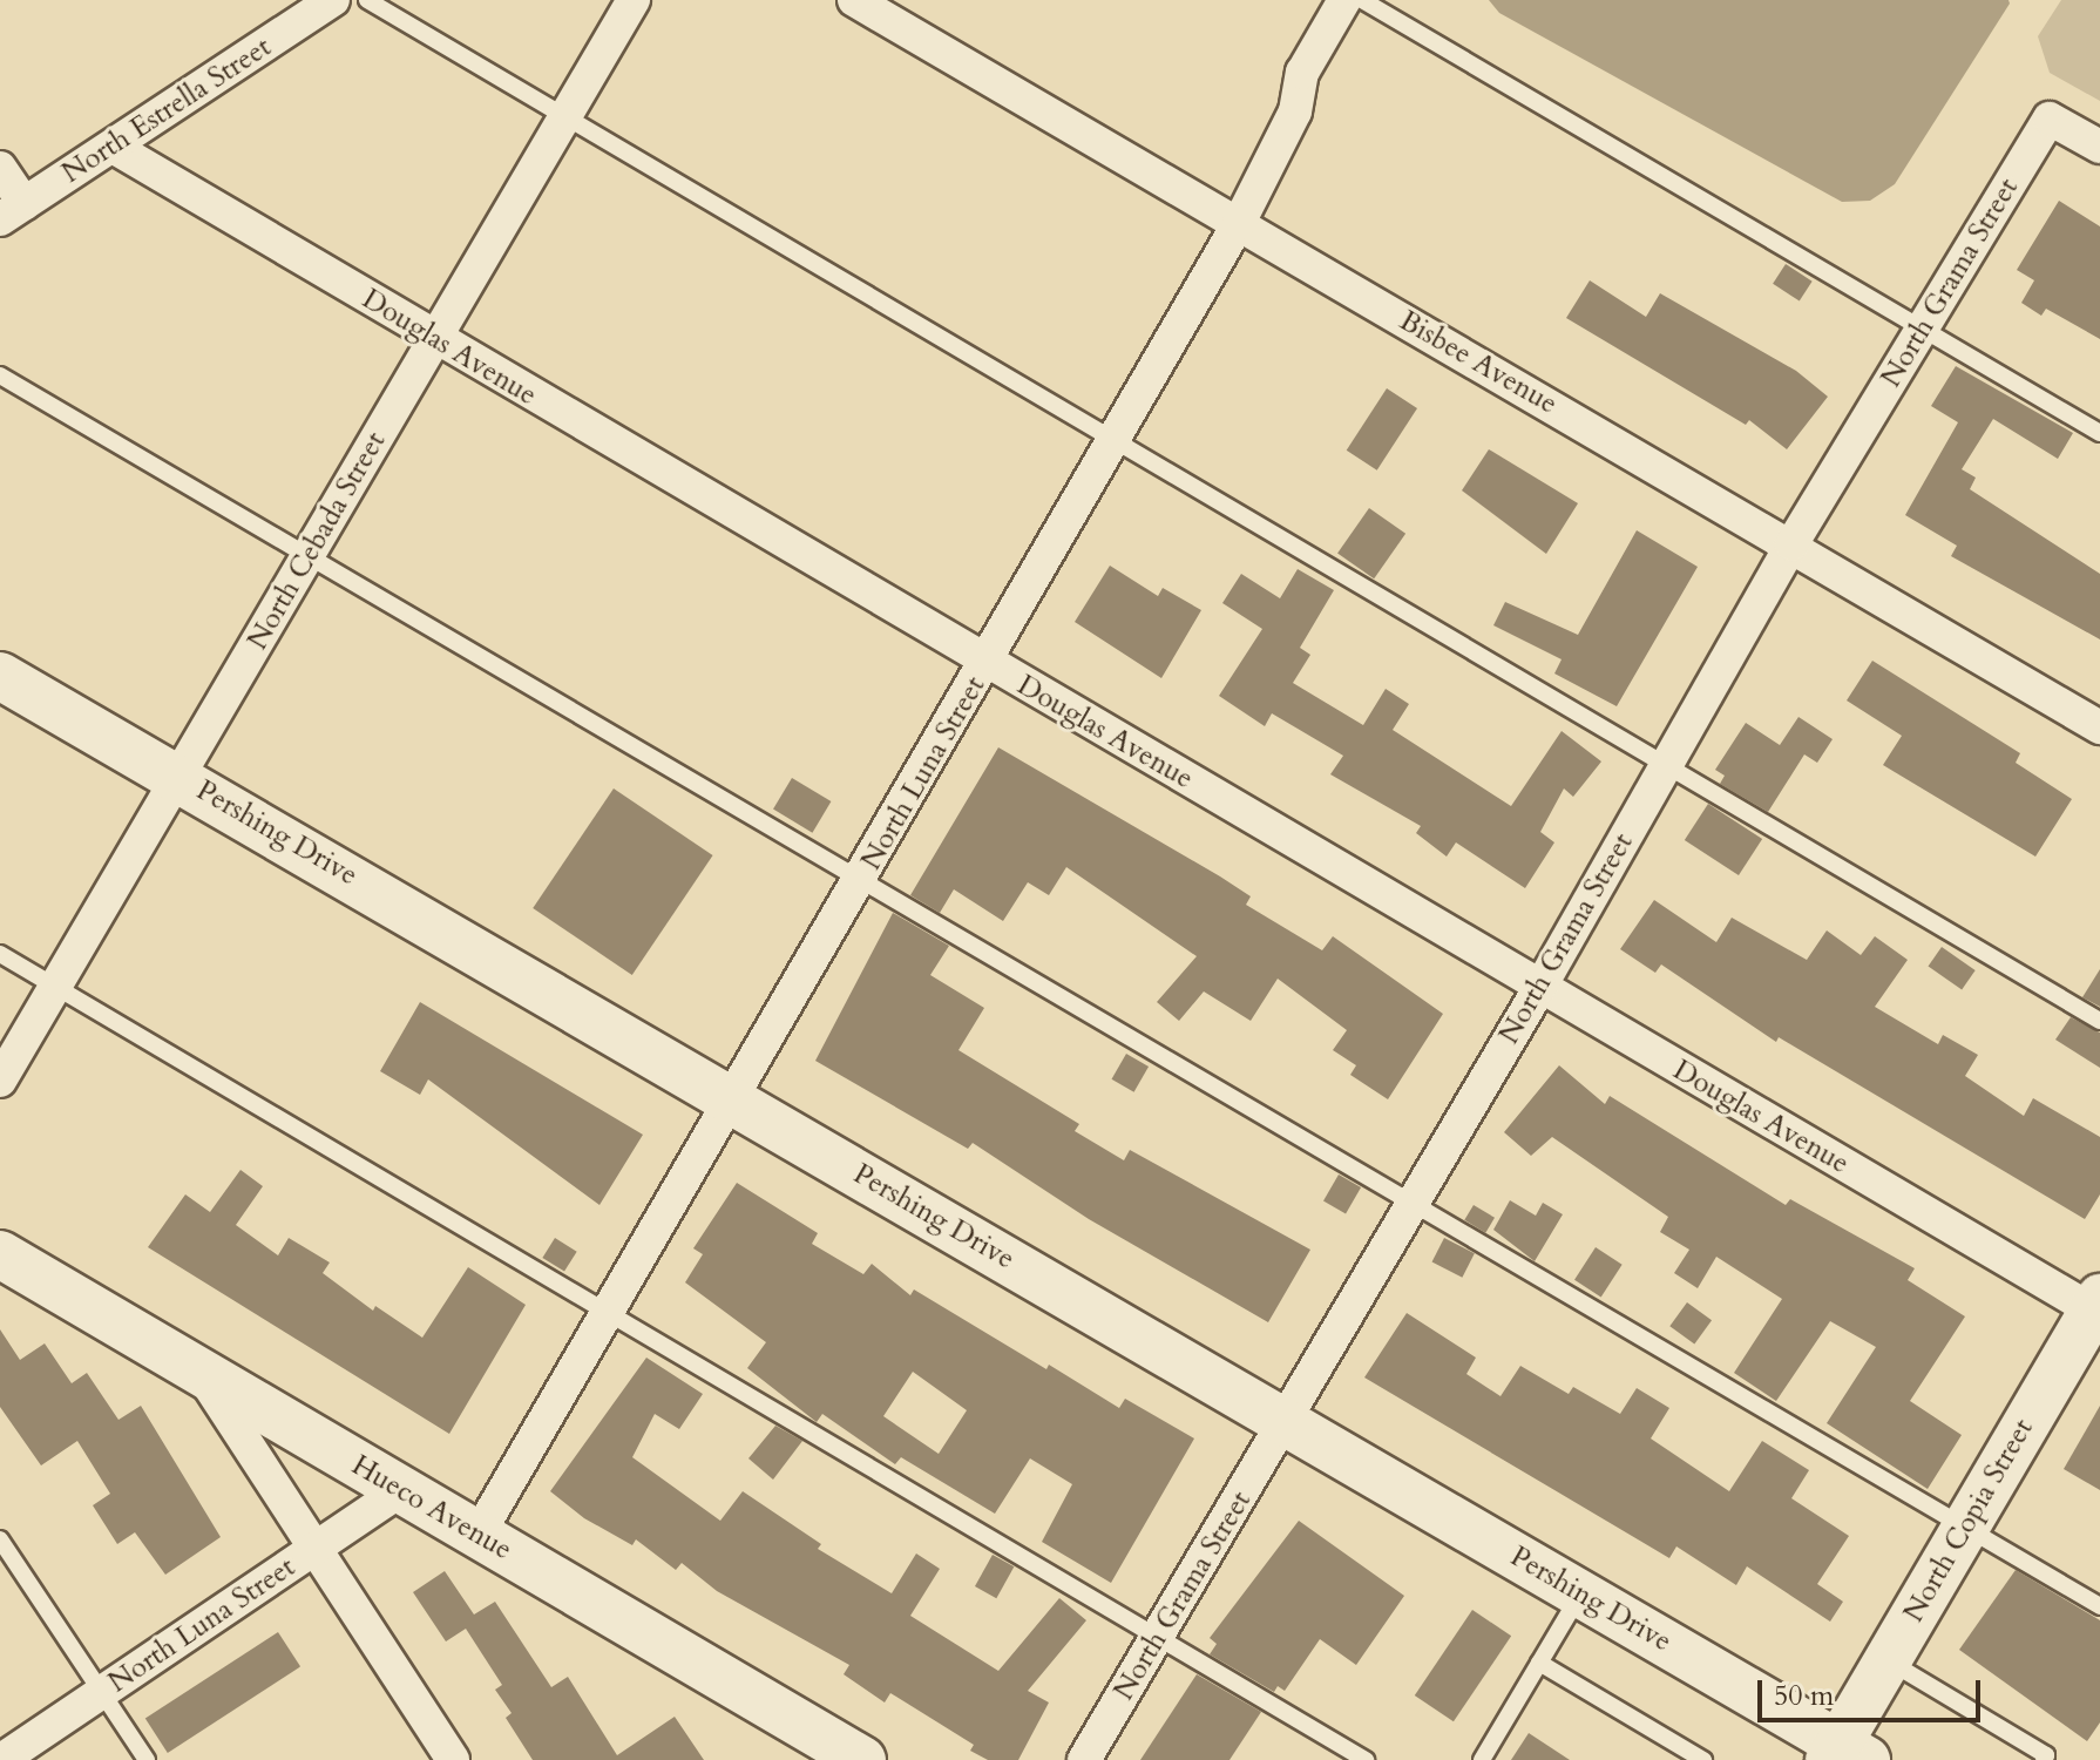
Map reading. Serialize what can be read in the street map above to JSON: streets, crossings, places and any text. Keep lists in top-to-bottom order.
{
  "streets": {
    "main road": ["Pershing Drive", "Hueco Avenue", "North Copia Street"],
    "street": [
      "North Estrella Street",
      "North Grama Street",
      "Douglas Avenue",
      "Bisbee Avenue",
      "North Cebada Street",
      "North Luna Street"
    ]
  },
  "crossings": [
    ["North Estrella Street", "Douglas Avenue"],
    ["North Grama Street", "Douglas Avenue"],
    ["North Grama Street", "Bisbee Avenue"],
    ["North Grama Street", "Pershing Drive"],
    ["Douglas Avenue", "North Cebada Street"],
    ["Douglas Avenue", "North Luna Street"],
    ["Douglas Avenue", "North Copia Street"],
    ["Bisbee Avenue", "North Luna Street"],
    ["North Cebada Street", "Pershing Drive"],
    ["North Luna Street", "Pershing Drive"],
    ["North Luna Street", "Hueco Avenue"],
    ["Pershing Drive", "North Copia Street"]
  ],
  "scale_bar": "50 m"
}
